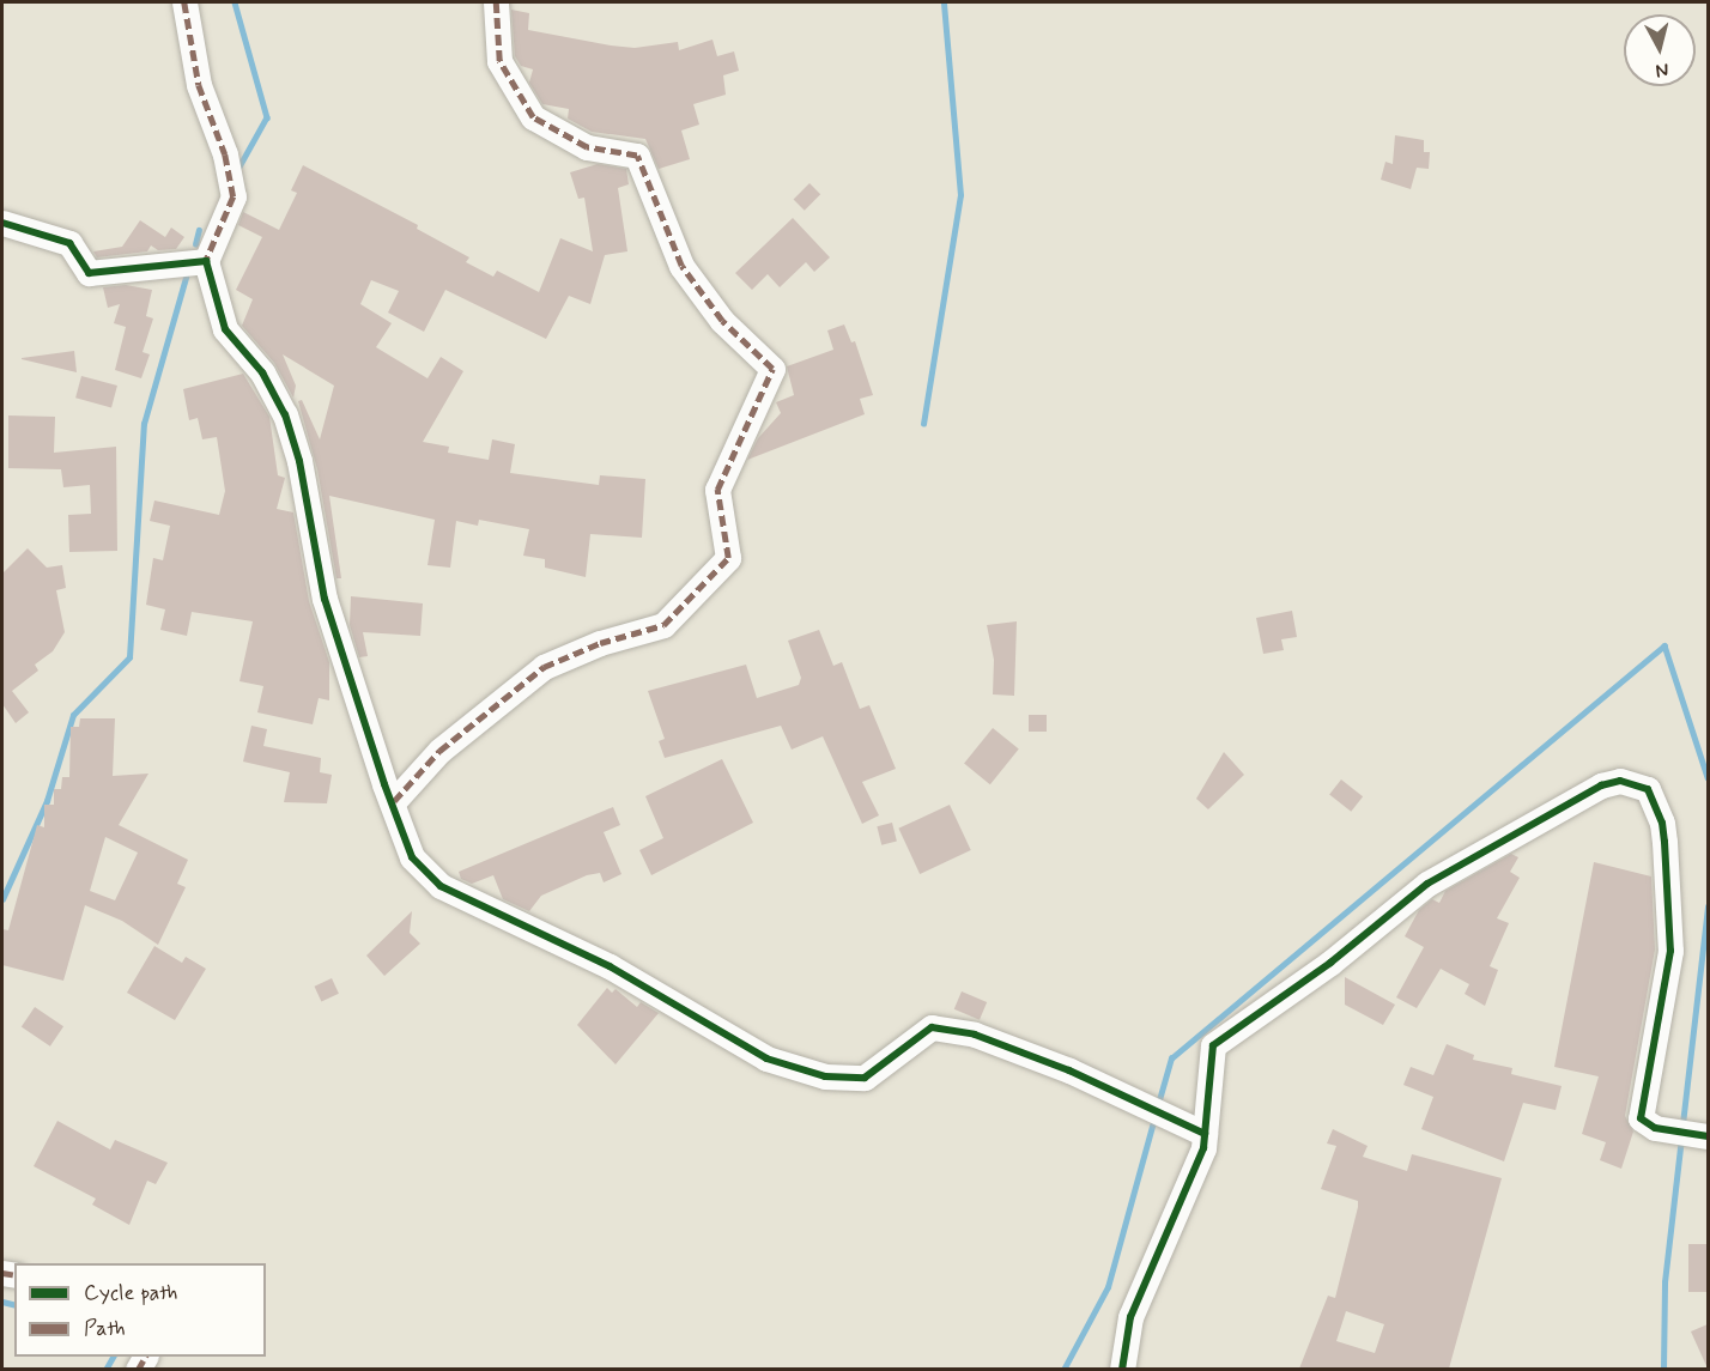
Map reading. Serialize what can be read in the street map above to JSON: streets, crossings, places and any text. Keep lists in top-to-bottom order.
{
  "legend": ["Cycle path", "Path"],
  "north": "bottom"
}
